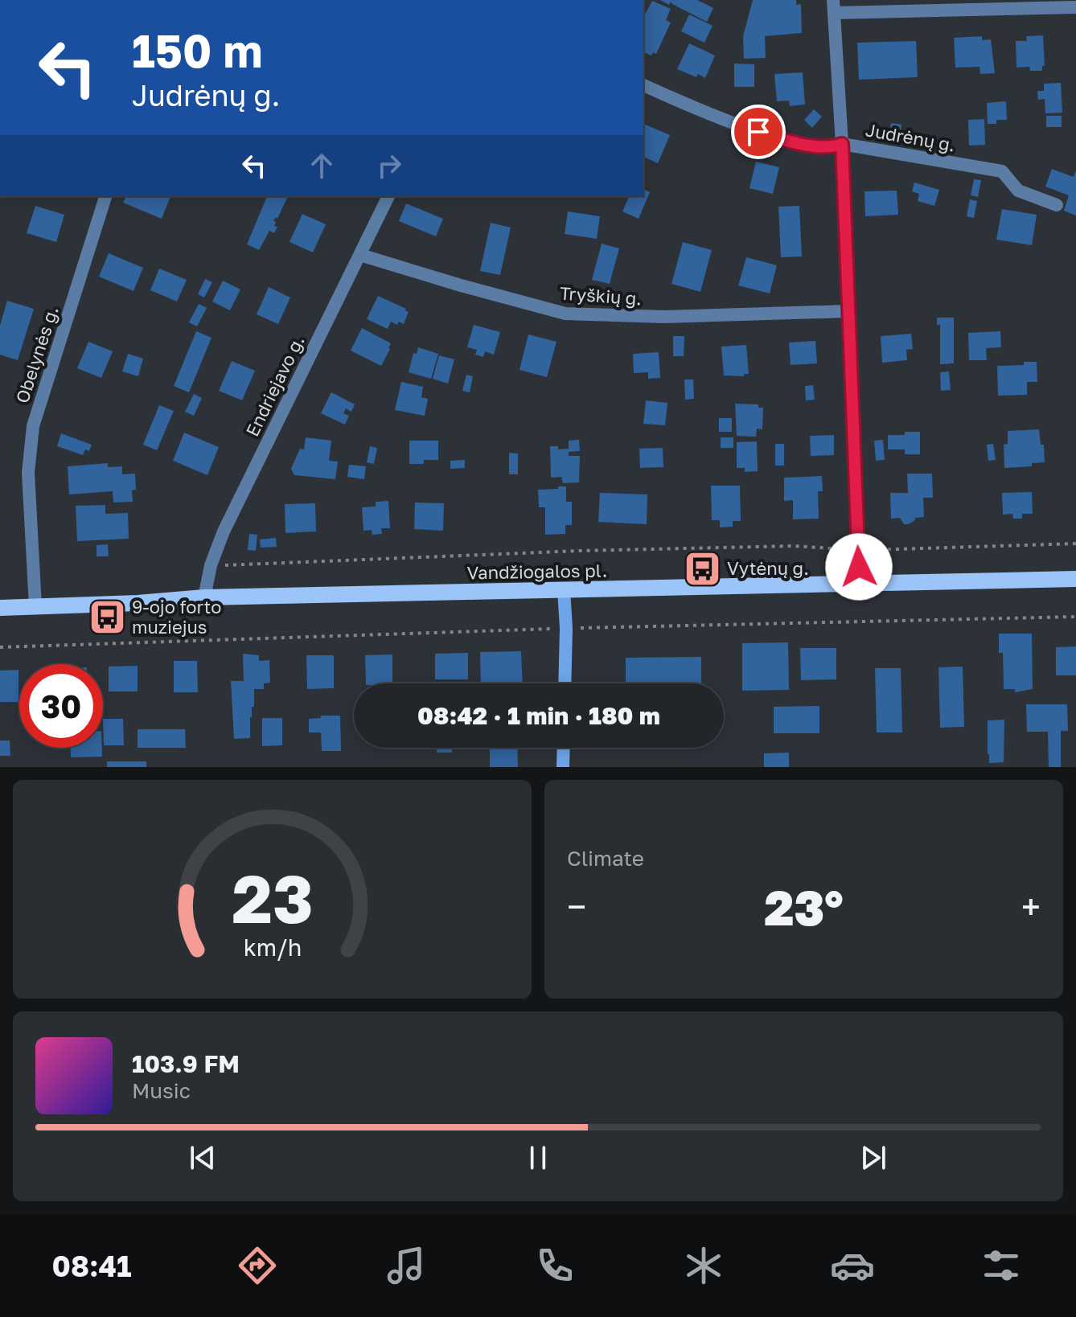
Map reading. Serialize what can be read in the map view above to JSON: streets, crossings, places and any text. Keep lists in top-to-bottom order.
{
  "streets": {
    "main road": ["Vandžiogalos pl."],
    "street": [
      "Judrėnų g.",
      "Tryškių g.",
      "Obelynės g.",
      "Endriejavo g."
    ]
  },
  "crossings": [
    ["Tryškių g.", "Endriejavo g."],
    ["Obelynės g.", "Vandžiogalos pl."],
    ["Endriejavo g.", "Vandžiogalos pl."]
  ],
  "places": {
    "bus stop": ["Vytėnų g.", "9-ojo forto muziejus"]
  },
  "page": {
    "turn": ["150 m", "Judrėnų g."],
    "limit": "30",
    "trip": "08:42 · 1 min · 180 m",
    "tile": "Climate",
    "heat": ["−", "23°", "+"],
    "song": ["103.9 FM", "Music"],
    "tabs": "08:41",
    "gauge": ["23", "km/h"]
  }
}
